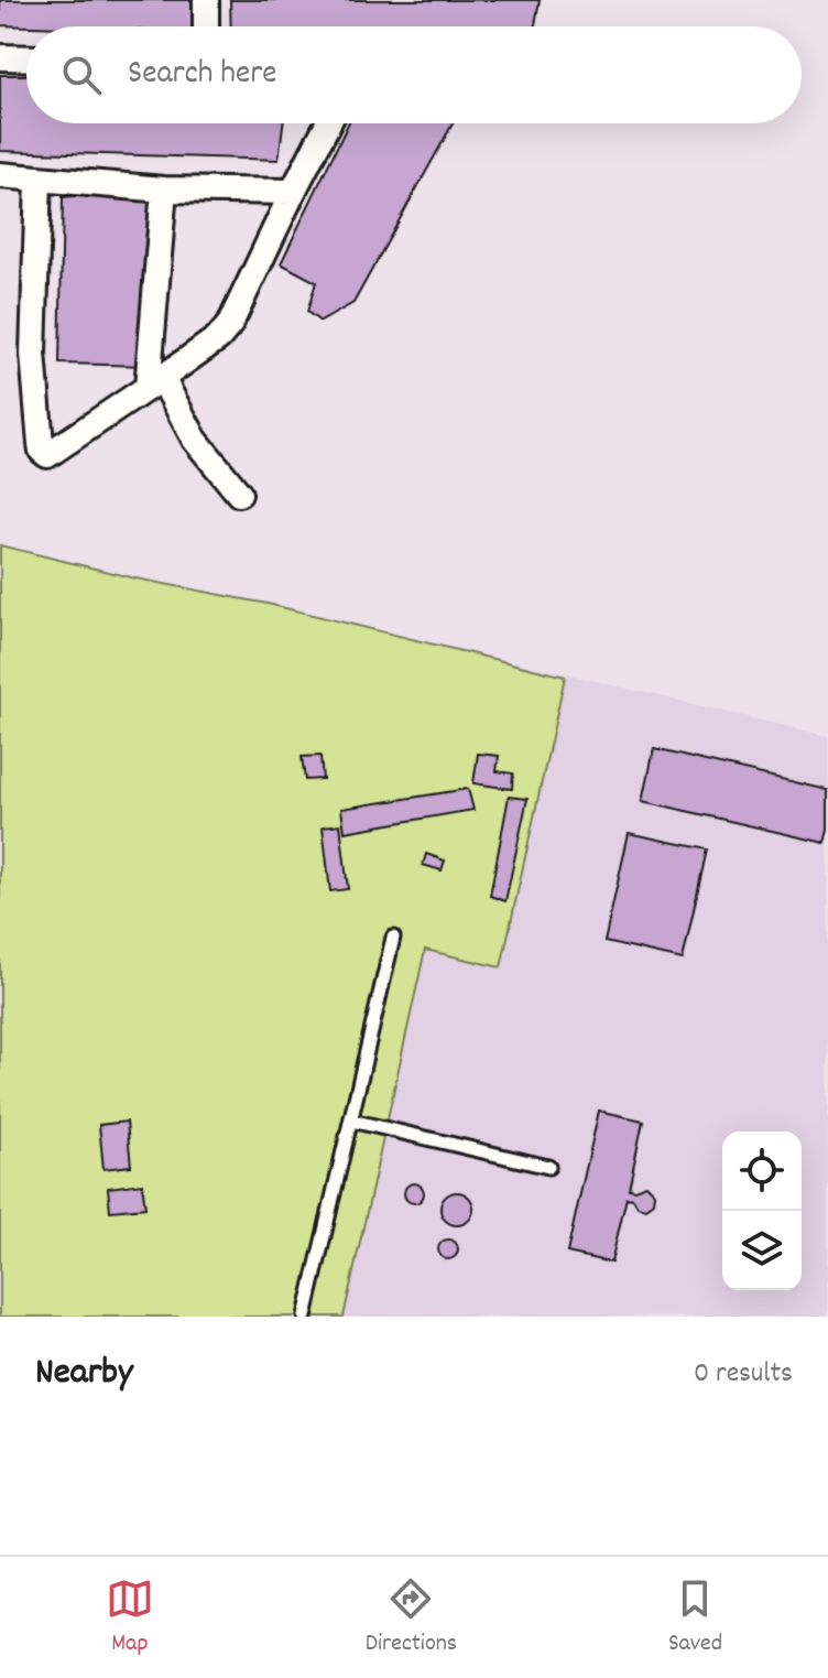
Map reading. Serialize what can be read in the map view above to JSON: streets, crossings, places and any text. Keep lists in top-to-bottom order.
{
  "page": {
    "search": "Search here",
    "heading": ["Nearby", "0 results"],
    "nav": ["Map", "Directions", "Saved"]
  }
}
